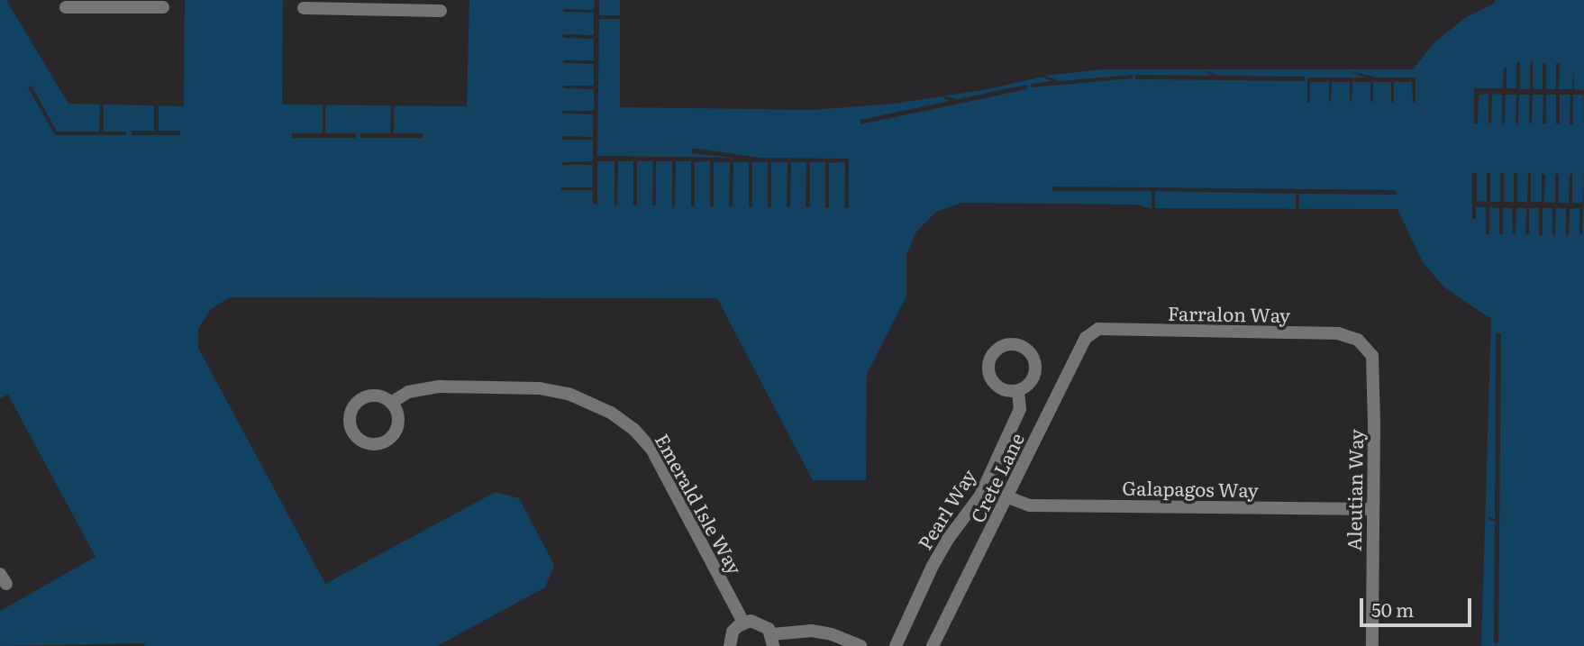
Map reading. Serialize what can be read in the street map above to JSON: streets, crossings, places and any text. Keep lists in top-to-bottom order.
{
  "streets": {
    "street": [
      "Farralon Way",
      "Crete Lane",
      "Galapagos Way",
      "Aleutian Way",
      "Emerald Isle Way",
      "Pearl Way"
    ]
  },
  "crossings": [
    ["Farralon Way", "Crete Lane"],
    ["Farralon Way", "Aleutian Way"],
    ["Crete Lane", "Galapagos Way"],
    ["Galapagos Way", "Aleutian Way"]
  ],
  "scale_bar": "50 m"
}
